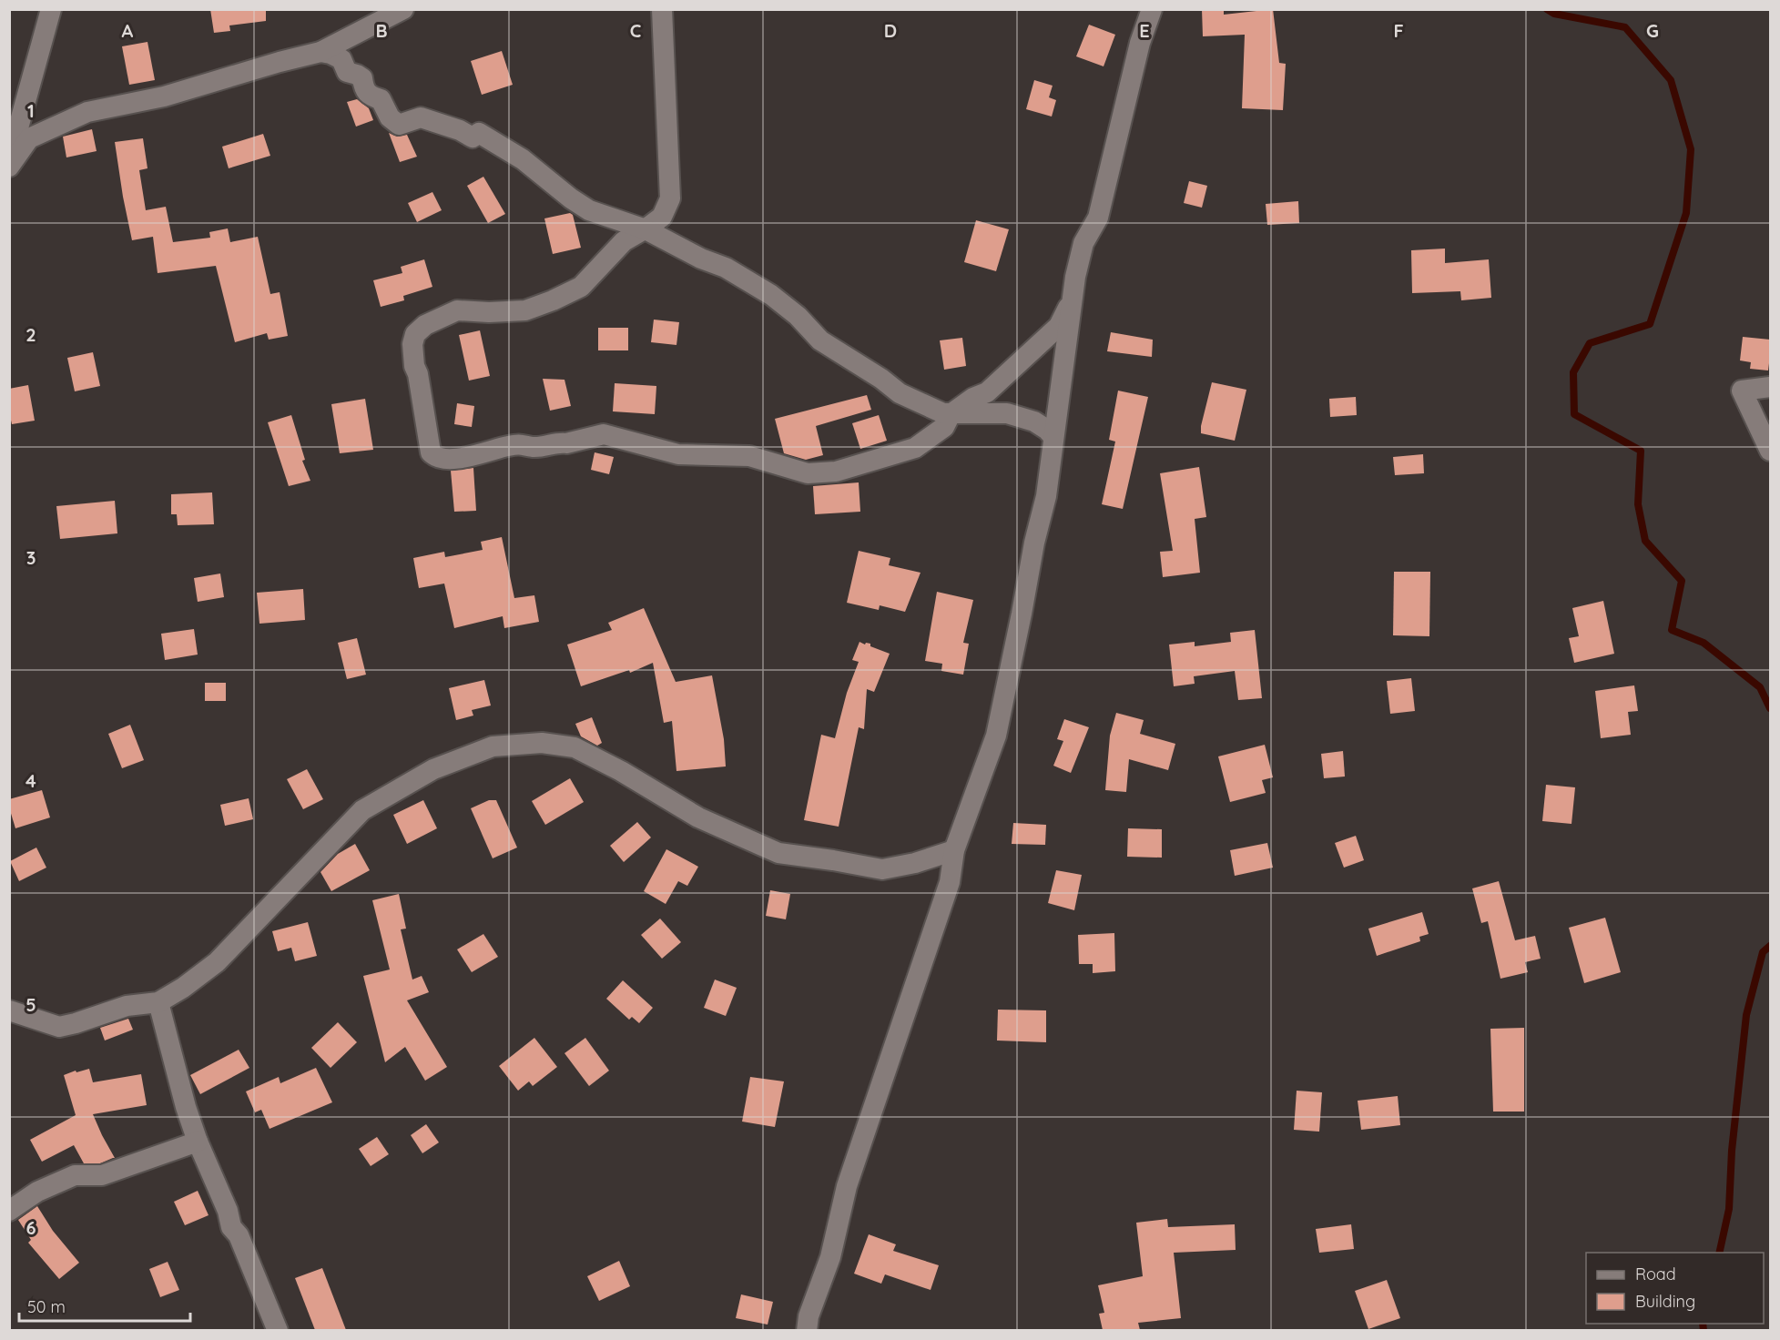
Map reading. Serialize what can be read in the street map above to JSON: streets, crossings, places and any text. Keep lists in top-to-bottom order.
{
  "legend": ["Road", "Building"],
  "scale_bar": "50 m",
  "grid": {
    "columns": [
      "A",
      "B",
      "C",
      "D",
      "E",
      "F",
      "G"
    ],
    "rows": [
      "1",
      "2",
      "3",
      "4",
      "5",
      "6"
    ]
  }
}
